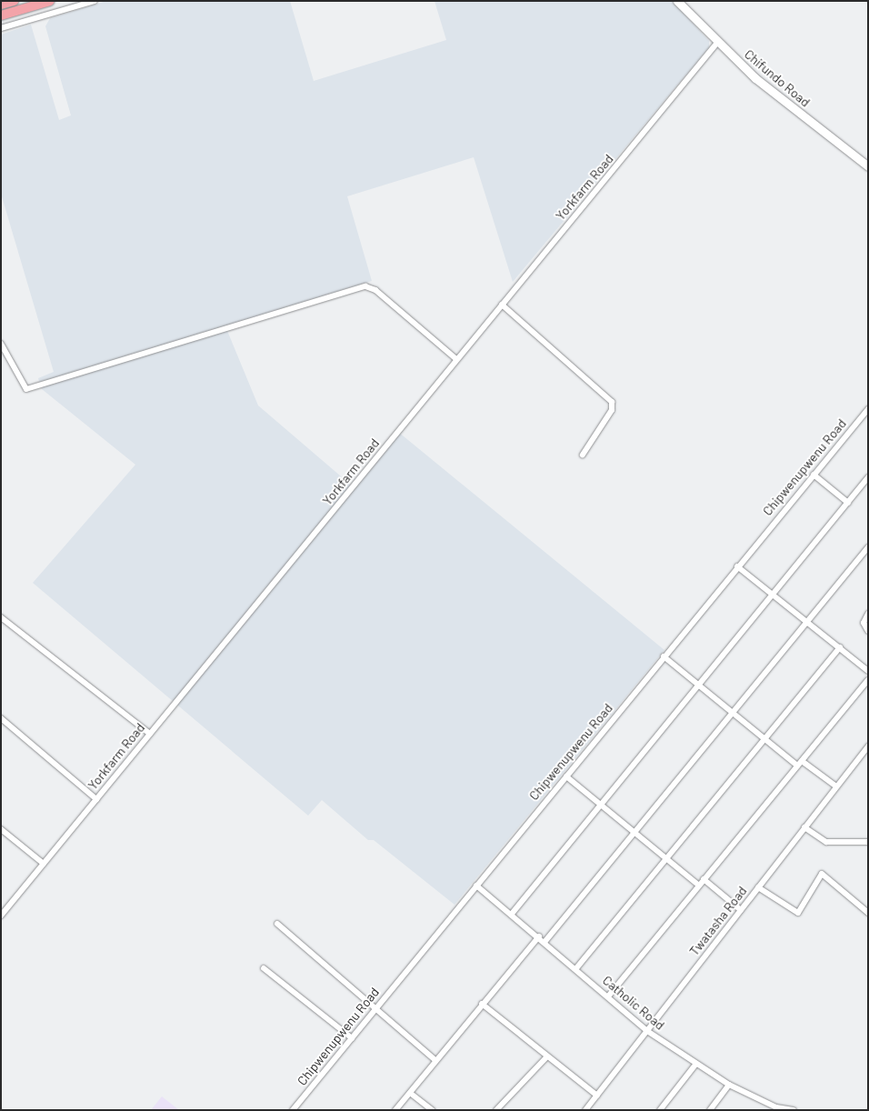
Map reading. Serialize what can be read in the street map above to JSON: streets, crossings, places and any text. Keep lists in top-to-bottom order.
{
  "streets": {
    "street": [
      "Chifundo Road",
      "Yorkfarm Road",
      "Chipwenupwenu Road",
      "Twatasha Road",
      "Catholic Road"
    ]
  },
  "crossings": [
    ["Chifundo Road", "Yorkfarm Road"],
    ["Chipwenupwenu Road", "Catholic Road"],
    ["Twatasha Road", "Catholic Road"]
  ]
}
